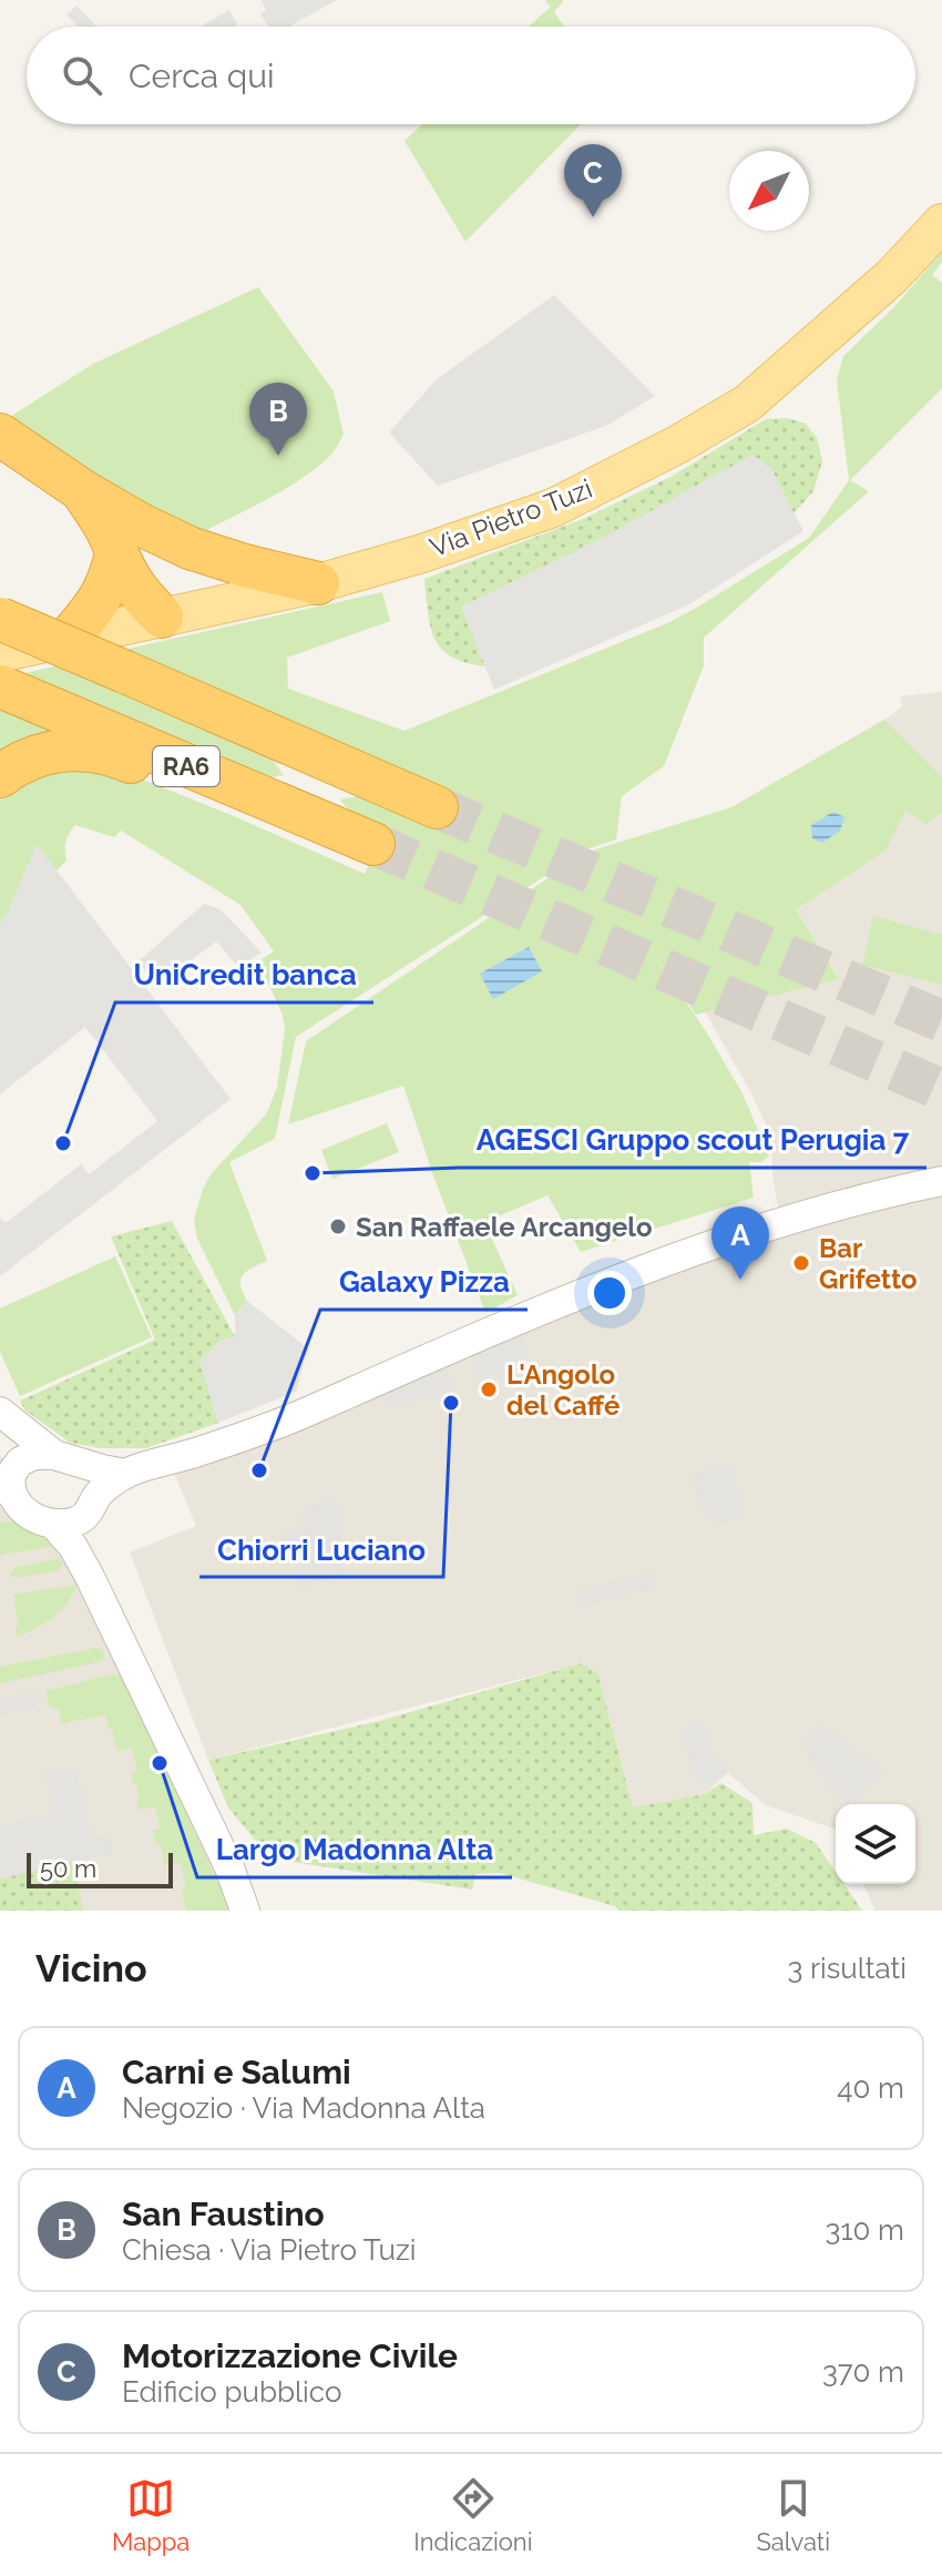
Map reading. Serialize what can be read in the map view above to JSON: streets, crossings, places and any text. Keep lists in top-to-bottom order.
{
  "streets": {
    "highway": ["RA6"],
    "main road": ["Via Pietro Tuzi"]
  },
  "places": [
    "UniCredit banca",
    "AGESCI Gruppo scout Perugia 7",
    "San Raffaele Arcangelo",
    "Bar Grifetto",
    "L'Angolo del Caffé",
    "Chiorri Luciano",
    "Galaxy Pizza",
    "Largo Madonna Alta"
  ],
  "scale_bar": "50 m",
  "north": "bottom left",
  "page": {
    "search": "Cerca qui",
    "pins": ["C", "B", "A"],
    "scale": "50 m",
    "heading": ["Vicino", "3 risultati"],
    "list": [
      {
        "mark": "A",
        "name": "Carni e Salumi",
        "note": "Negozio · Via Madonna Alta",
        "value": "40 m"
      },
      {
        "mark": "B",
        "name": "San Faustino",
        "note": "Chiesa · Via Pietro Tuzi",
        "value": "310 m"
      },
      {
        "mark": "C",
        "name": "Motorizzazione Civile",
        "note": "Edificio pubblico",
        "value": "370 m"
      }
    ],
    "nav": ["Mappa", "Indicazioni", "Salvati"]
  }
}
